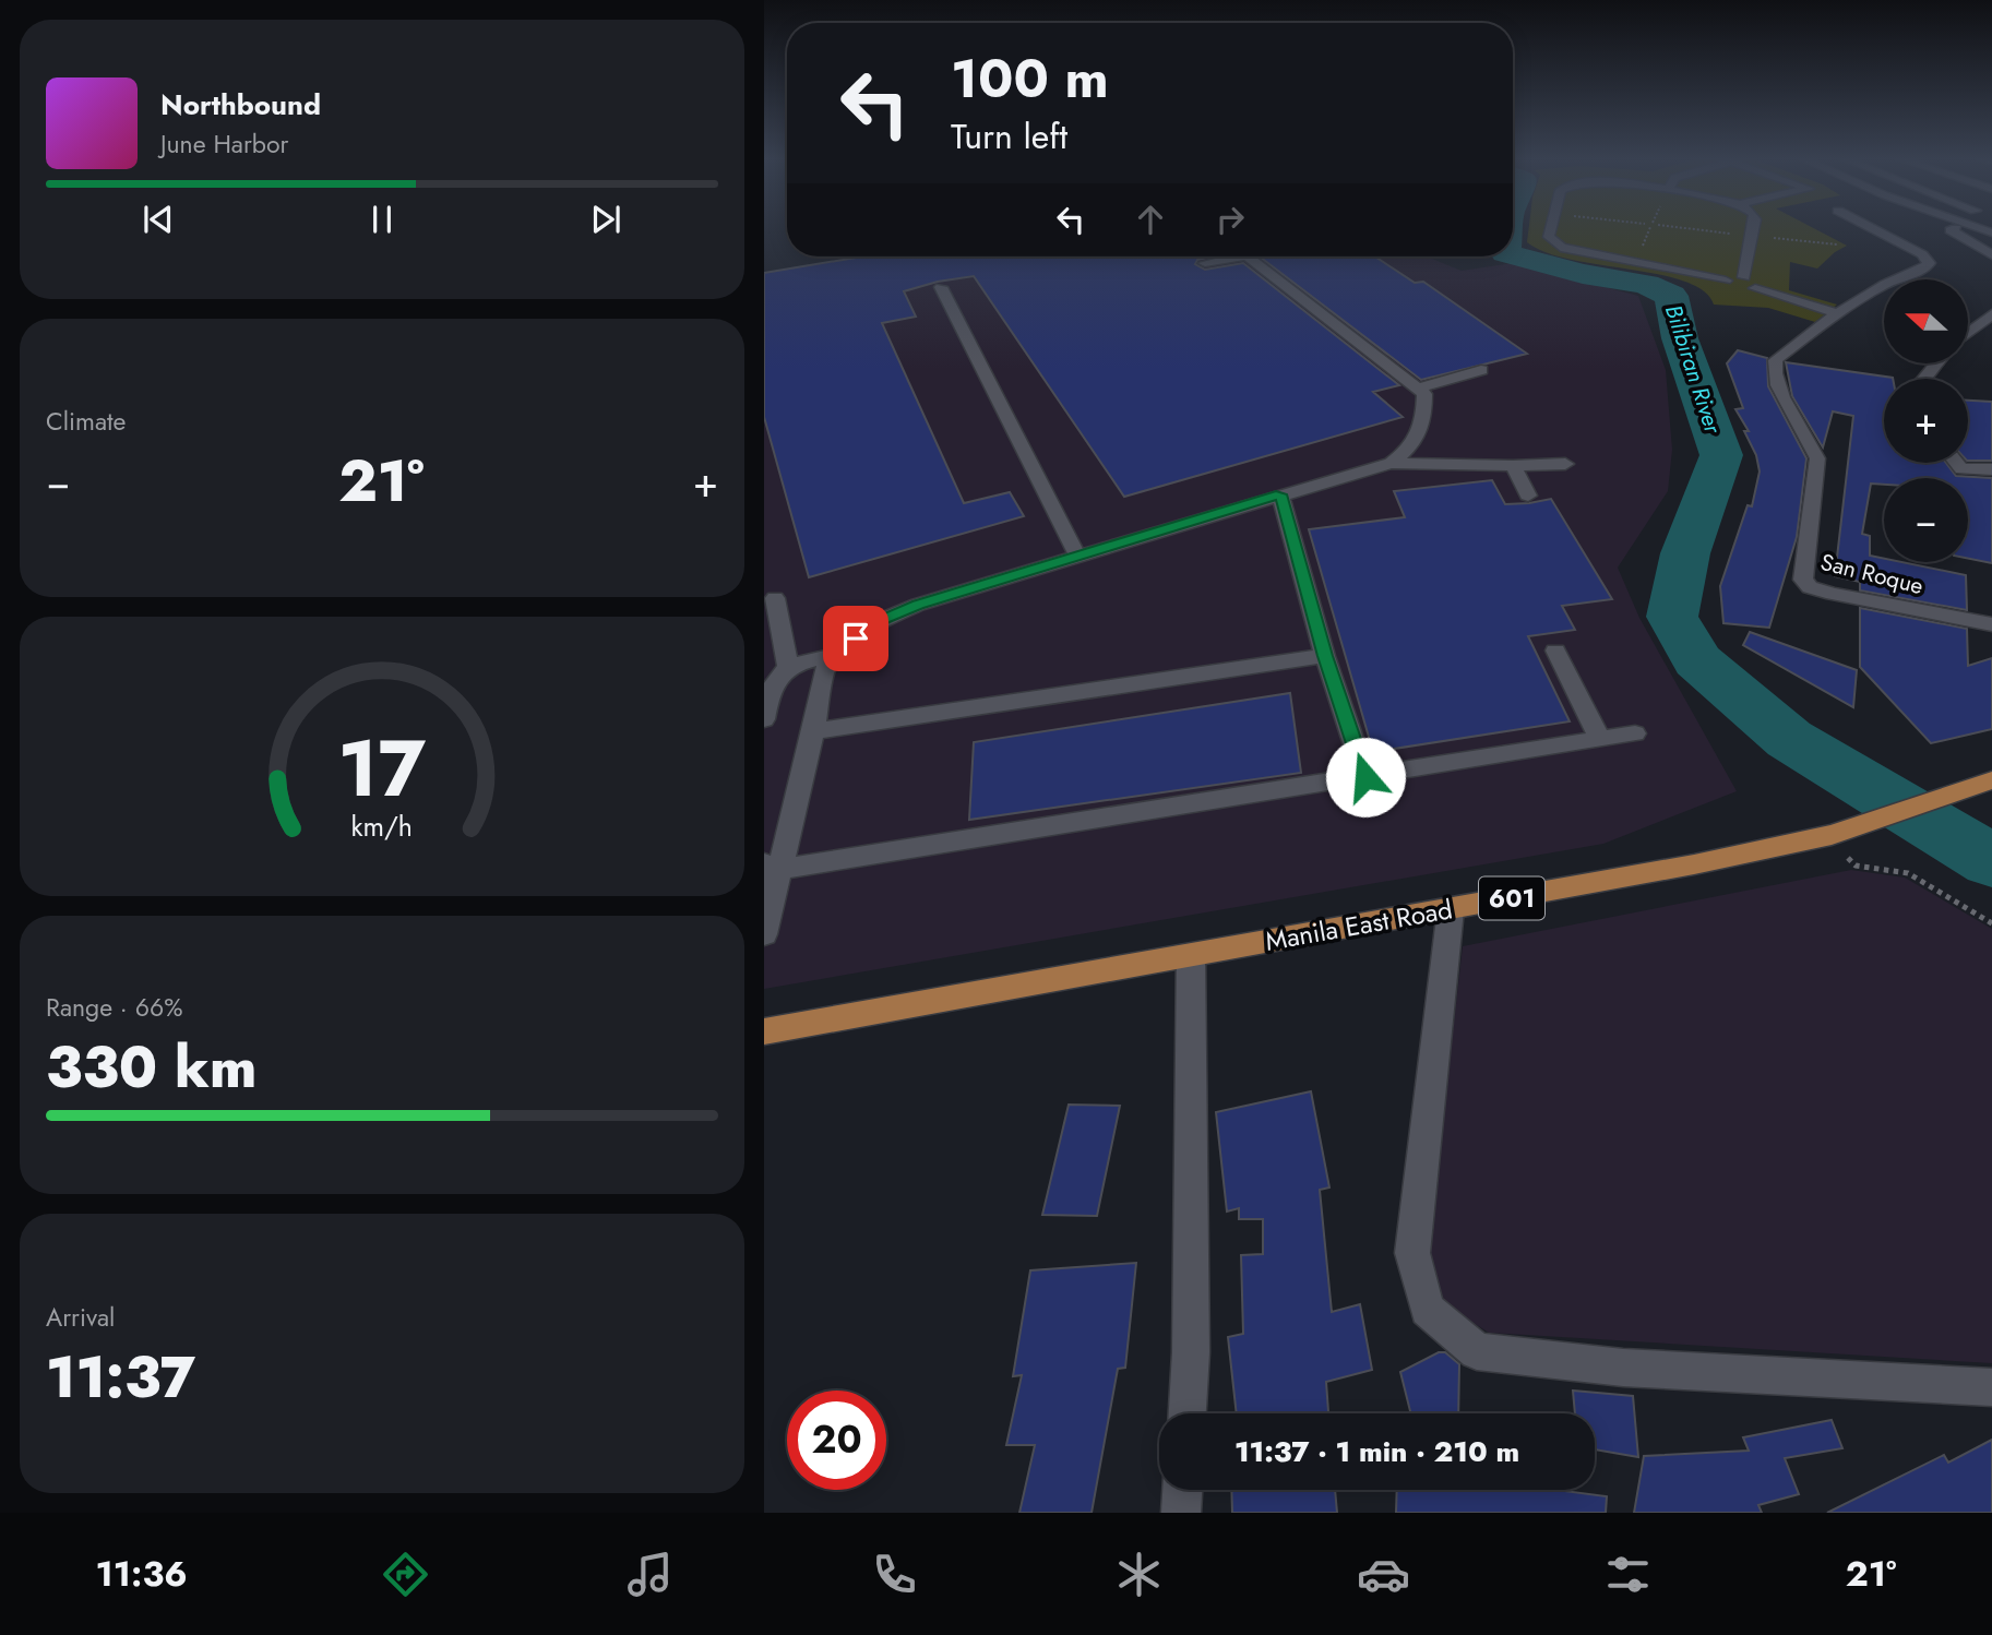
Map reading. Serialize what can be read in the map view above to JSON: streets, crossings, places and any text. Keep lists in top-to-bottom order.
{
  "streets": {
    "main road": ["601", "Manila East Road"],
    "street": ["San Roque"]
  },
  "water": ["Bilibiran River"],
  "north": "left",
  "page": {
    "turn": ["100 m", "Turn left"],
    "song": ["Northbound", "June Harbor"],
    "map_buttons": ["+", "−"],
    "tile": [
      "Climate",
      ["Range · 66%", "330 km"],
      ["Arrival", "11:37"]
    ],
    "heat": ["−", "21°", "+"],
    "limit": "20",
    "trip": "11:37 · 1 min · 210 m",
    "tabs": ["11:36", "21°"],
    "gauge": ["17", "km/h"]
  }
}
